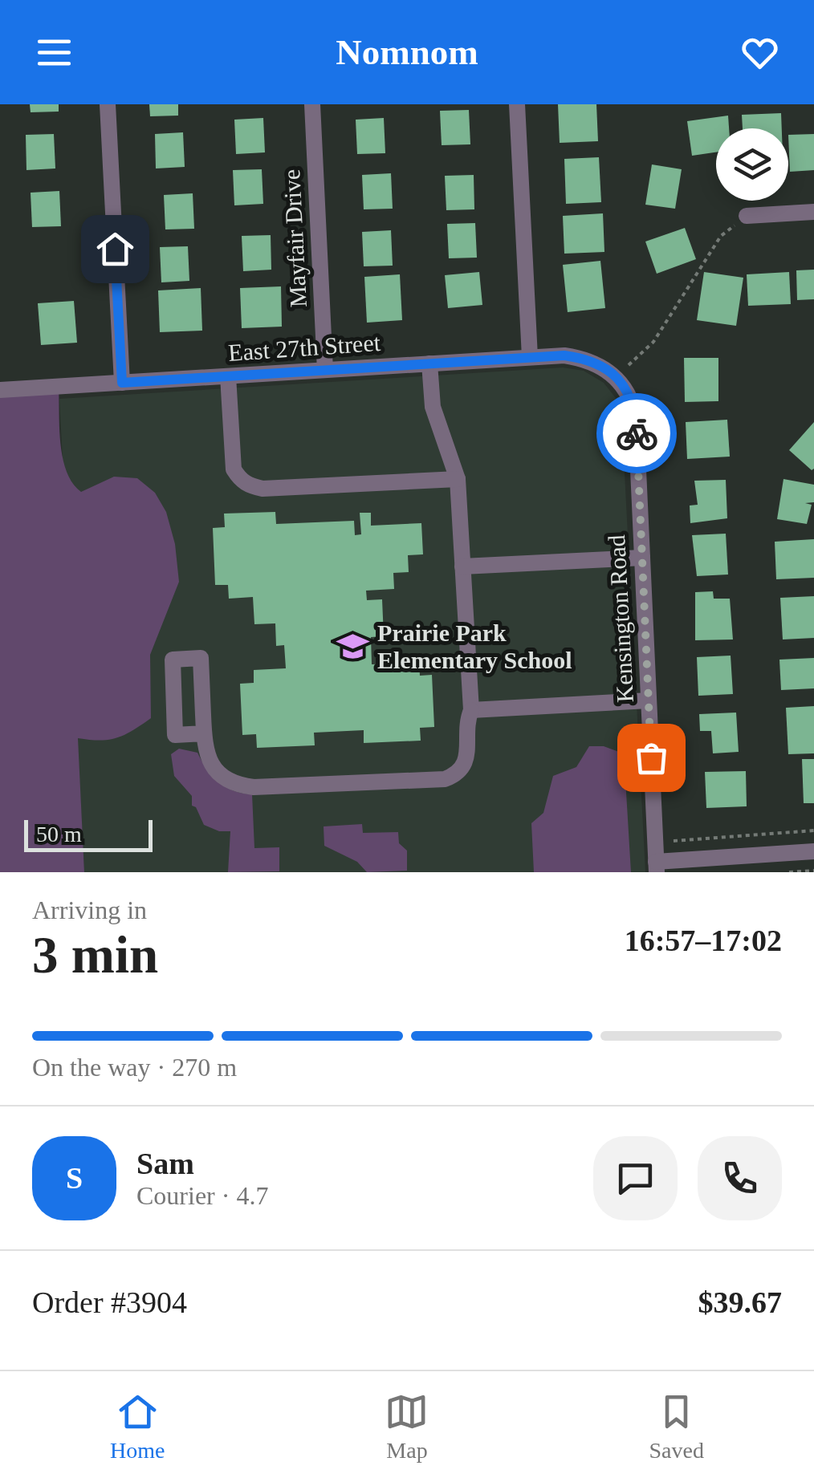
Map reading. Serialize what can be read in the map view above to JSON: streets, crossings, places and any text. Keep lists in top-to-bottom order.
{
  "streets": {
    "street": ["Mayfair Drive", "East 27th Street", "Kensington Road"]
  },
  "crossings": [
    ["Mayfair Drive", "East 27th Street"],
    ["East 27th Street", "Kensington Road"]
  ],
  "places": {
    "school or university": ["Prairie Park Elementary School"]
  },
  "scale_bar": "50 m",
  "page": {
    "header": "Nomnom",
    "scale": "50 m",
    "heading": ["3 min", "Arriving in", "16:57–17:02"],
    "panel": [
      "Sam",
      "Courier · 4.7",
      "Order #3904",
      "$39.67"
    ],
    "bar": "On the way · 270 m",
    "round": "S",
    "tabs": ["Home", "Map", "Saved"]
  }
}
